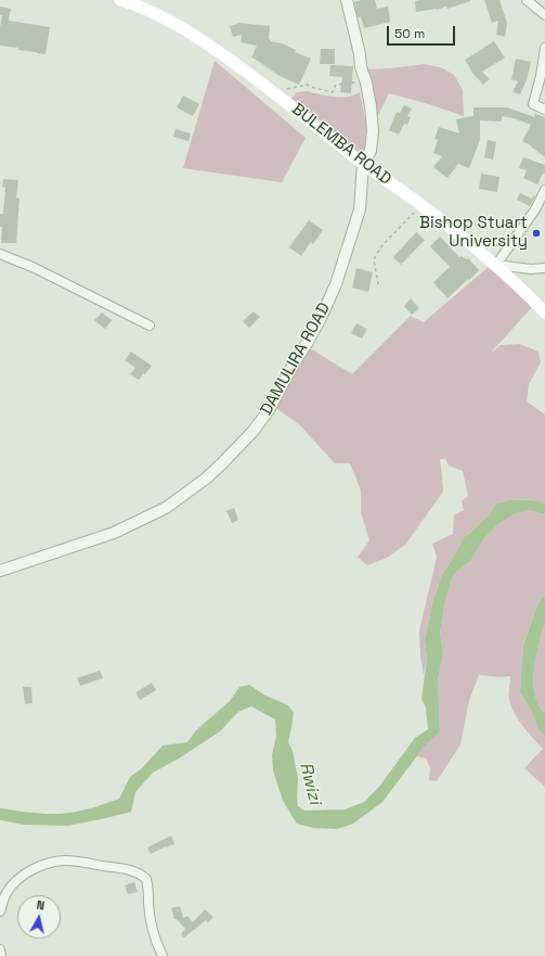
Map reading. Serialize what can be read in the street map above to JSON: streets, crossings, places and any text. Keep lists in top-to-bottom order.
{
  "streets": {
    "main road": ["BULEMBA ROAD"],
    "street": ["DAMULIRA ROAD"]
  },
  "crossings": [
    ["BULEMBA ROAD", "DAMULIRA ROAD"]
  ],
  "water": ["Rwizi"],
  "places": ["Bishop Stuart University"],
  "scale_bar": "50 m",
  "north": "top"
}
